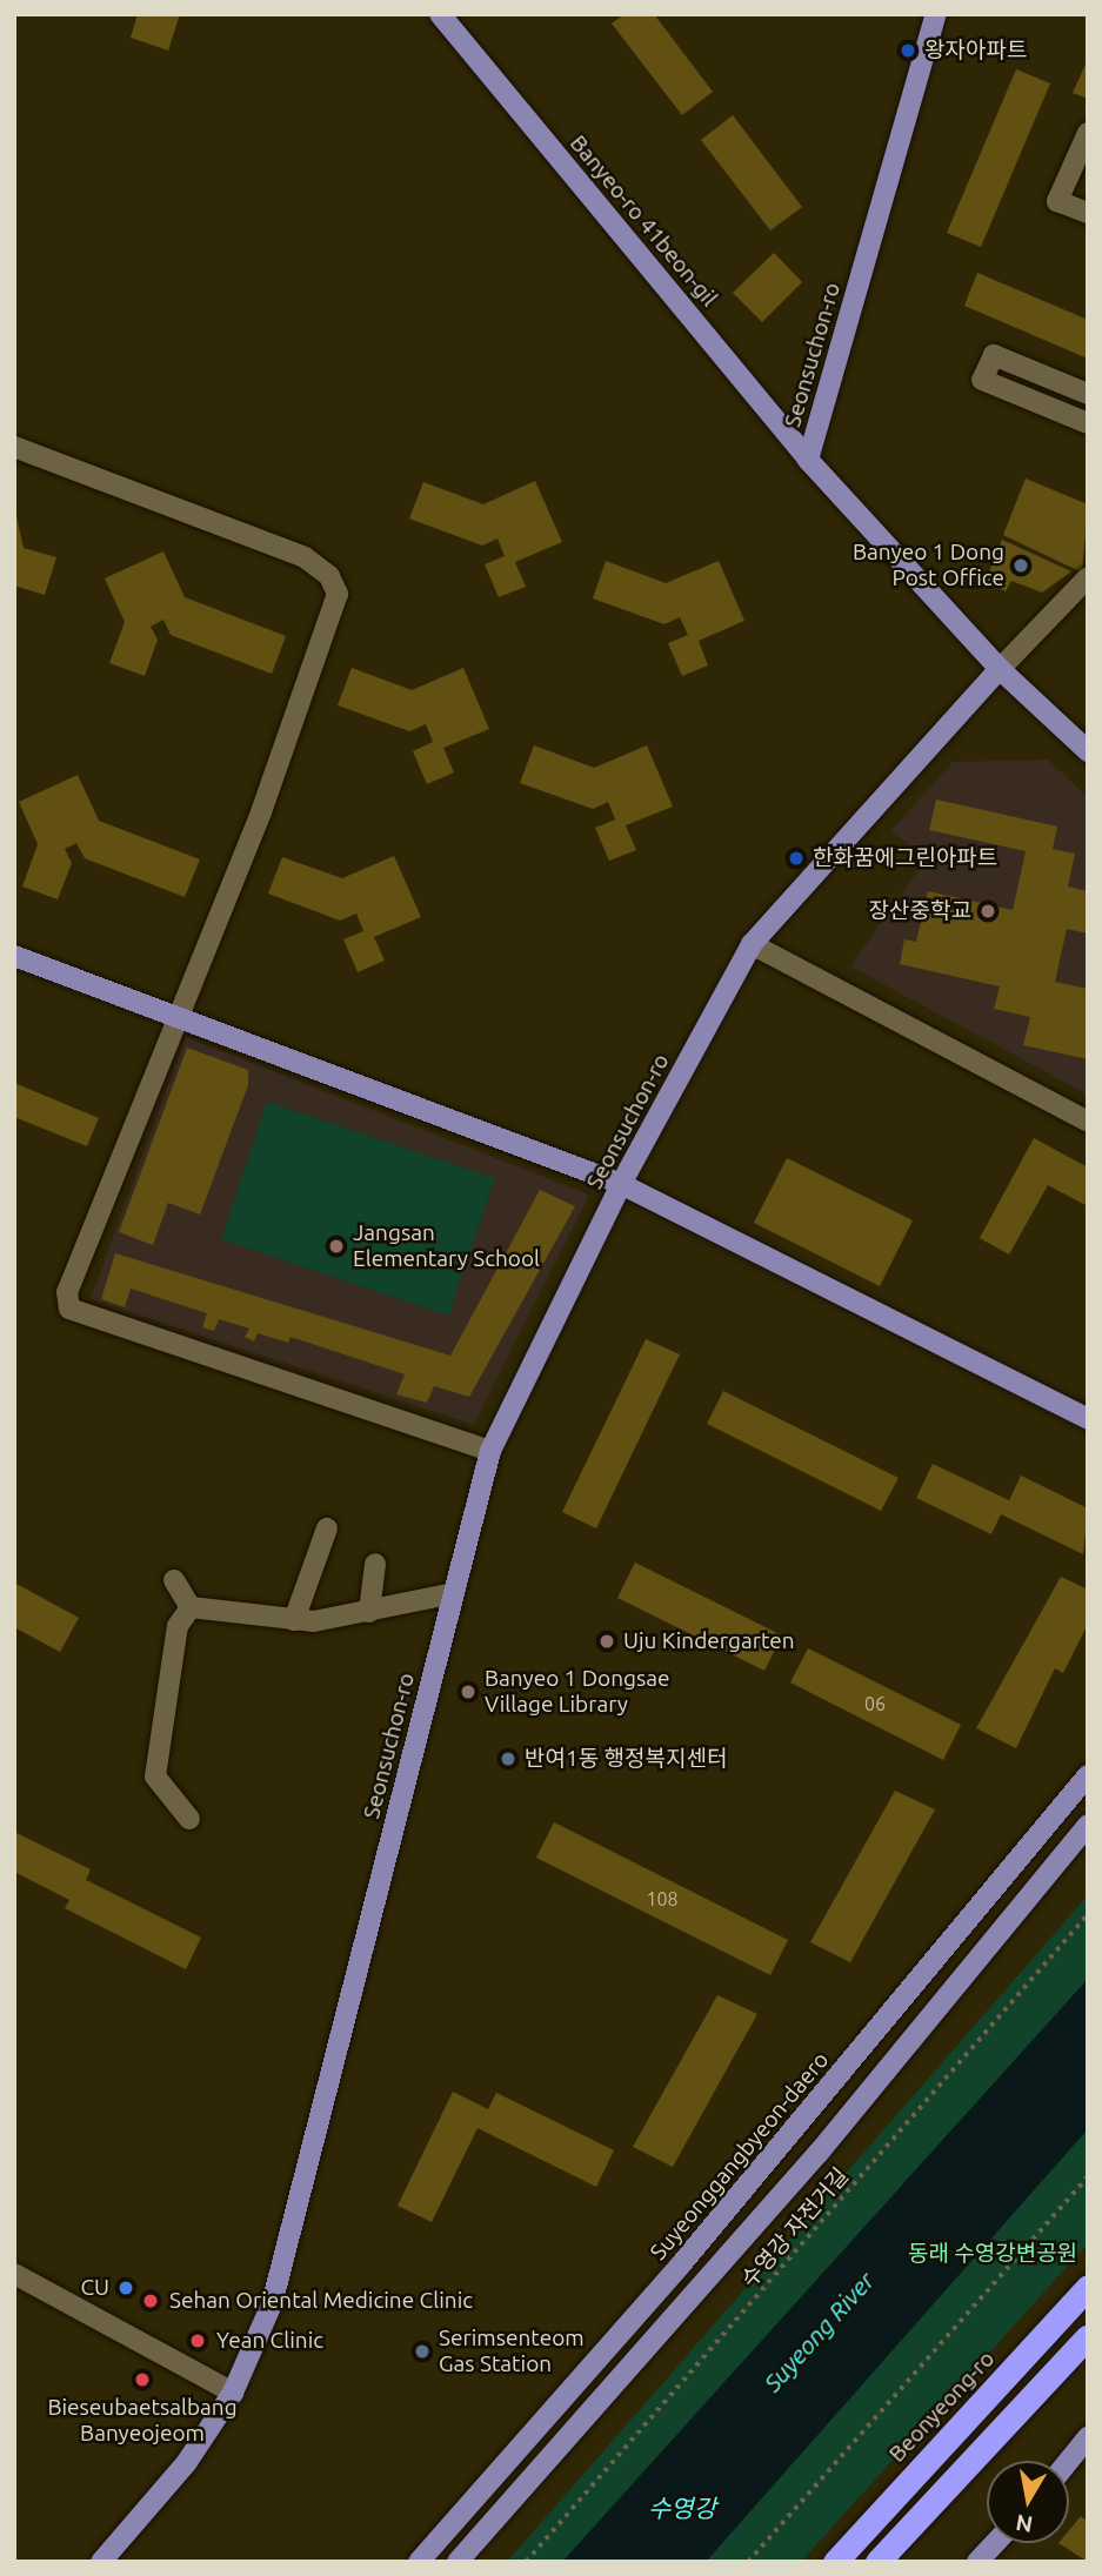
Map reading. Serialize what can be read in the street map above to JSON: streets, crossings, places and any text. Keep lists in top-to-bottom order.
{
  "streets": {
    "highway": ["Beonyeong-ro"],
    "main road": ["Banyeo-ro 41beon-gil", "Seonsuchon-ro", "Suyeonggangbyeon-daero"],
    "path": ["수영강 자전거길"]
  },
  "crossings": [
    ["Banyeo-ro 41beon-gil", "Seonsuchon-ro"]
  ],
  "water": ["Suyeong River", "수영강"],
  "parks": ["동래 수영강변공원"],
  "places": [
    "왕자아파트",
    "Banyeo 1 Dong Post Office",
    "한화꿈에그린아파트",
    "장산중학교",
    "Jangsan Elementary School",
    "Uju Kindergarten",
    "Banyeo 1 Dongsae Village Library",
    "반여1동 행정복지센터",
    "CU",
    "Sehan Oriental Medicine Clinic",
    "Yean Clinic",
    "Serimsenteom Gas Station",
    "Bieseubaetsalbang Banyeojeom"
  ],
  "house_numbers": ["06", "108"],
  "north": "bottom"
}
